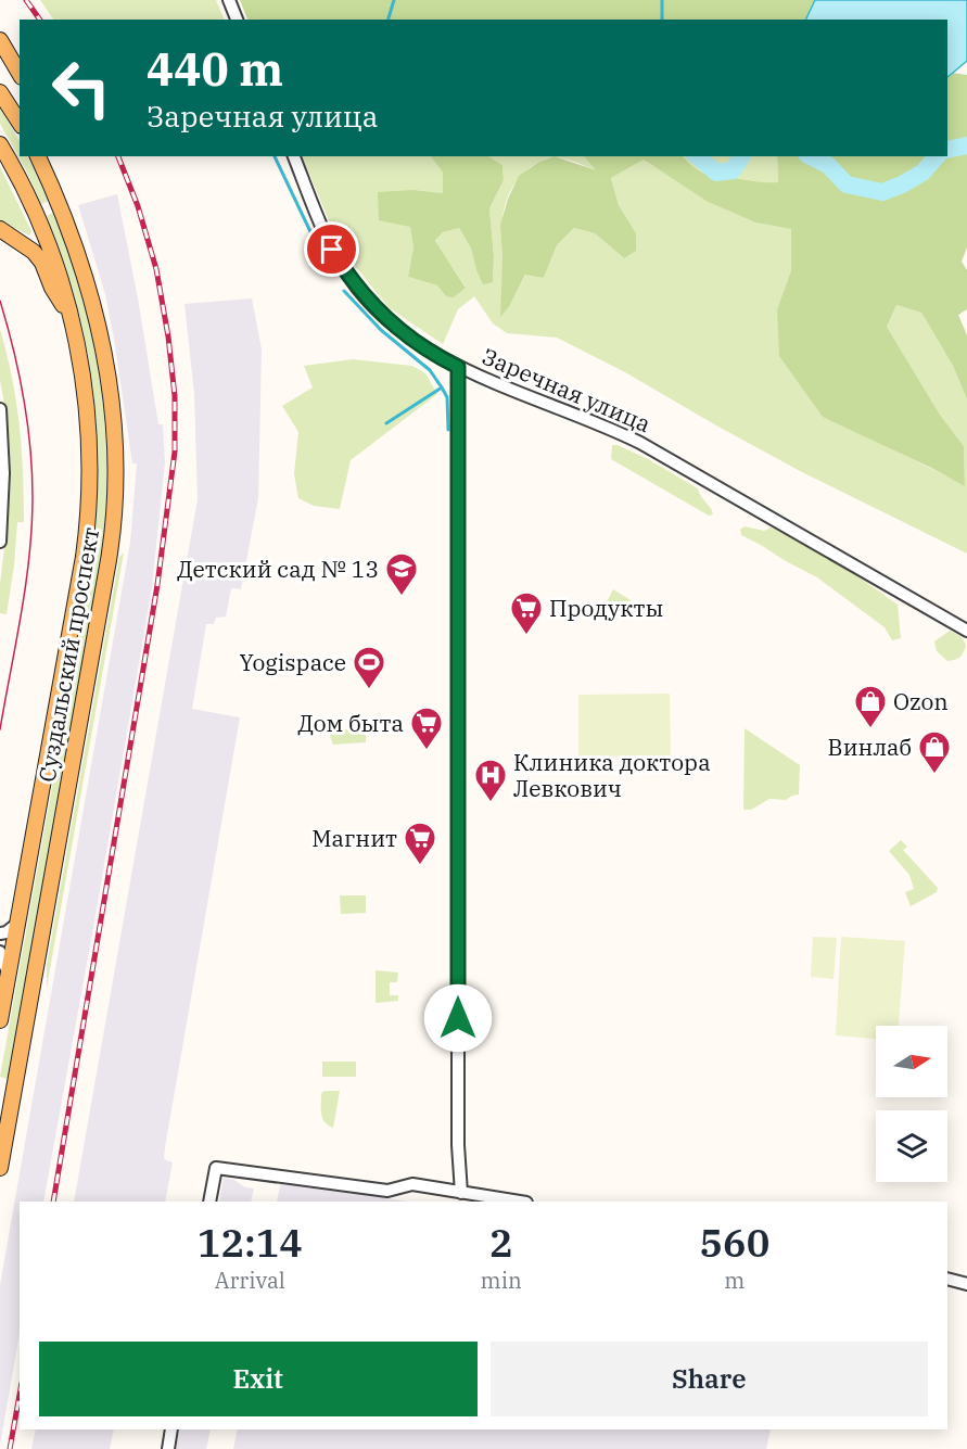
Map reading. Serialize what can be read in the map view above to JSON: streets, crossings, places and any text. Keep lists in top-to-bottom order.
{
  "streets": {
    "main road": ["Суздальский проспект"],
    "street": ["Заречная улица"]
  },
  "places": {
    "school or university": ["Детский сад № 13"],
    "supermarket": ["Продукты", "Дом быта", "Магнит"],
    "sports": ["Yogispace"],
    "shop": ["Ozon", "Винлаб"],
    "hospital": ["Клиника доктора Левкович"]
  },
  "north": "right",
  "page": {
    "turn": ["440 m", "Заречная улица"],
    "eta": [
      "12:14",
      "Arrival",
      "2",
      "min",
      "560",
      "m"
    ],
    "buttons": ["Exit", "Share"]
  }
}
